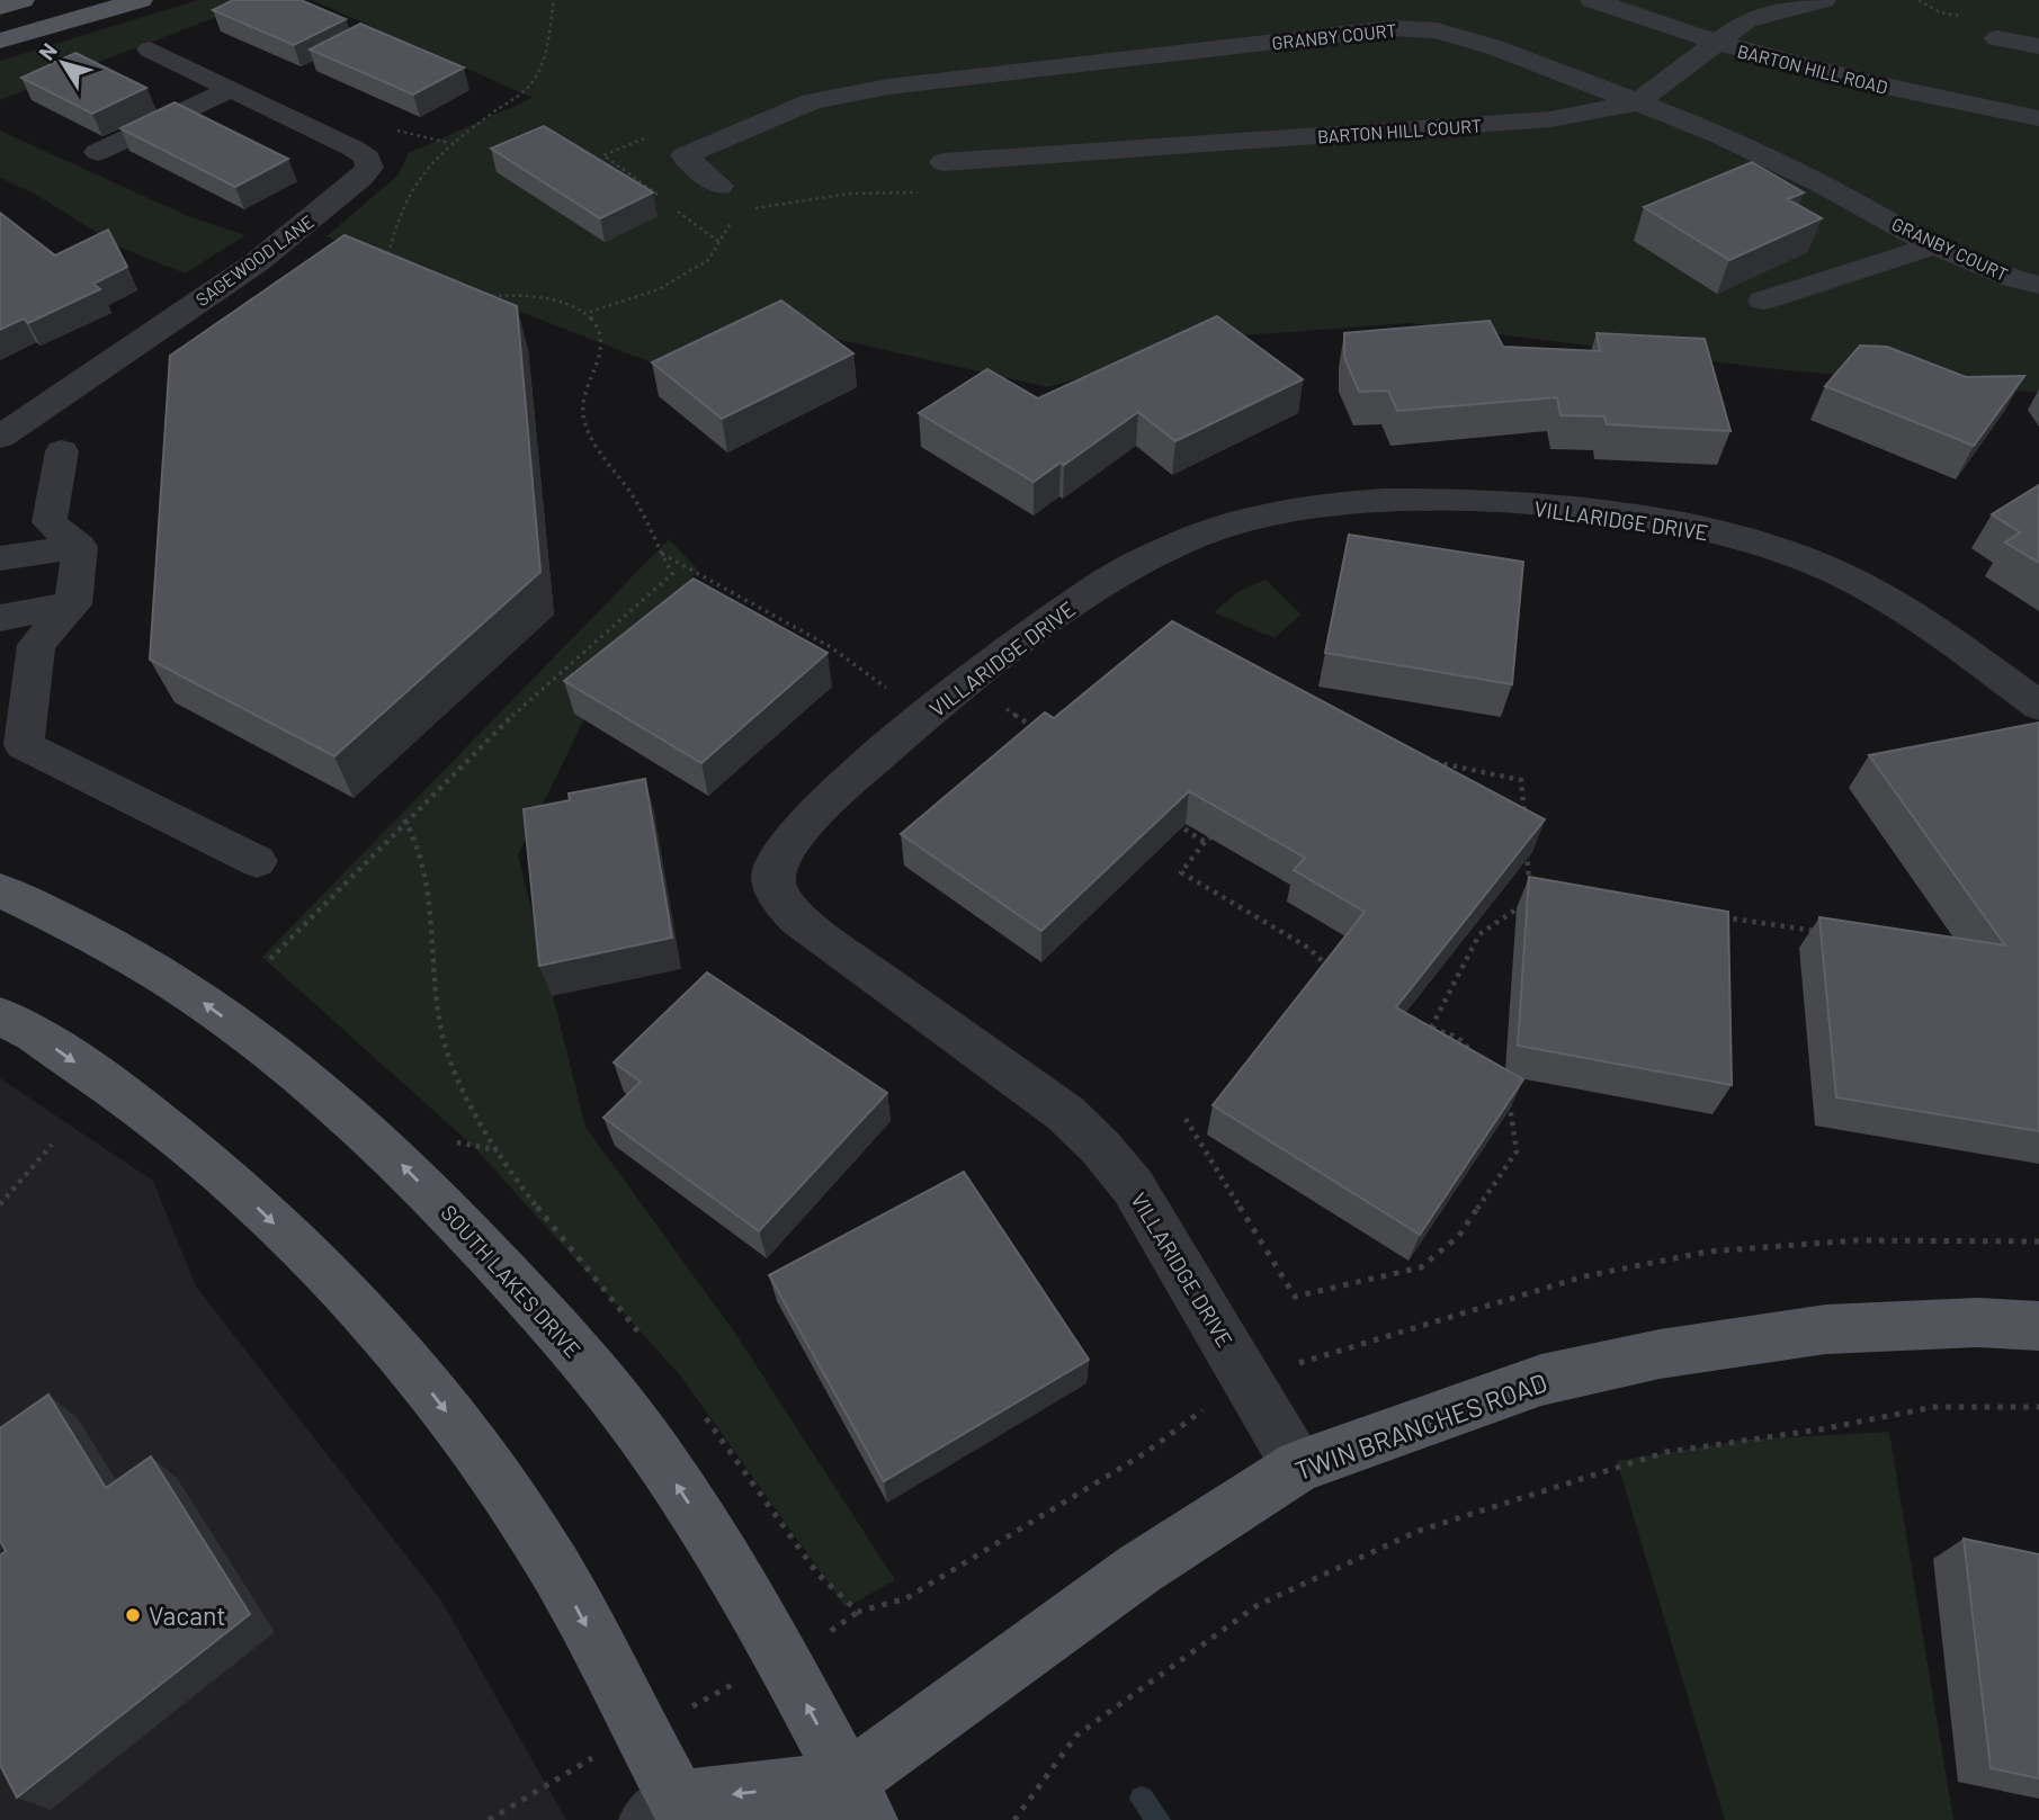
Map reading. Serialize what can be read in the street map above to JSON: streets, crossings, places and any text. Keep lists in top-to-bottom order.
{
  "streets": {
    "main road": ["SOUTH LAKES DRIVE", "TWIN BRANCHES ROAD"],
    "street": [
      "GRANBY COURT",
      "BARTON HILL ROAD",
      "BARTON HILL COURT",
      "SAGEWOOD LANE",
      "VILLARIDGE DRIVE"
    ]
  },
  "crossings": [
    ["GRANBY COURT", "BARTON HILL COURT"],
    ["BARTON HILL ROAD", "BARTON HILL COURT"],
    ["VILLARIDGE DRIVE", "TWIN BRANCHES ROAD"],
    ["SOUTH LAKES DRIVE", "TWIN BRANCHES ROAD"]
  ],
  "places": ["Vacant"],
  "north": "top left"
}
